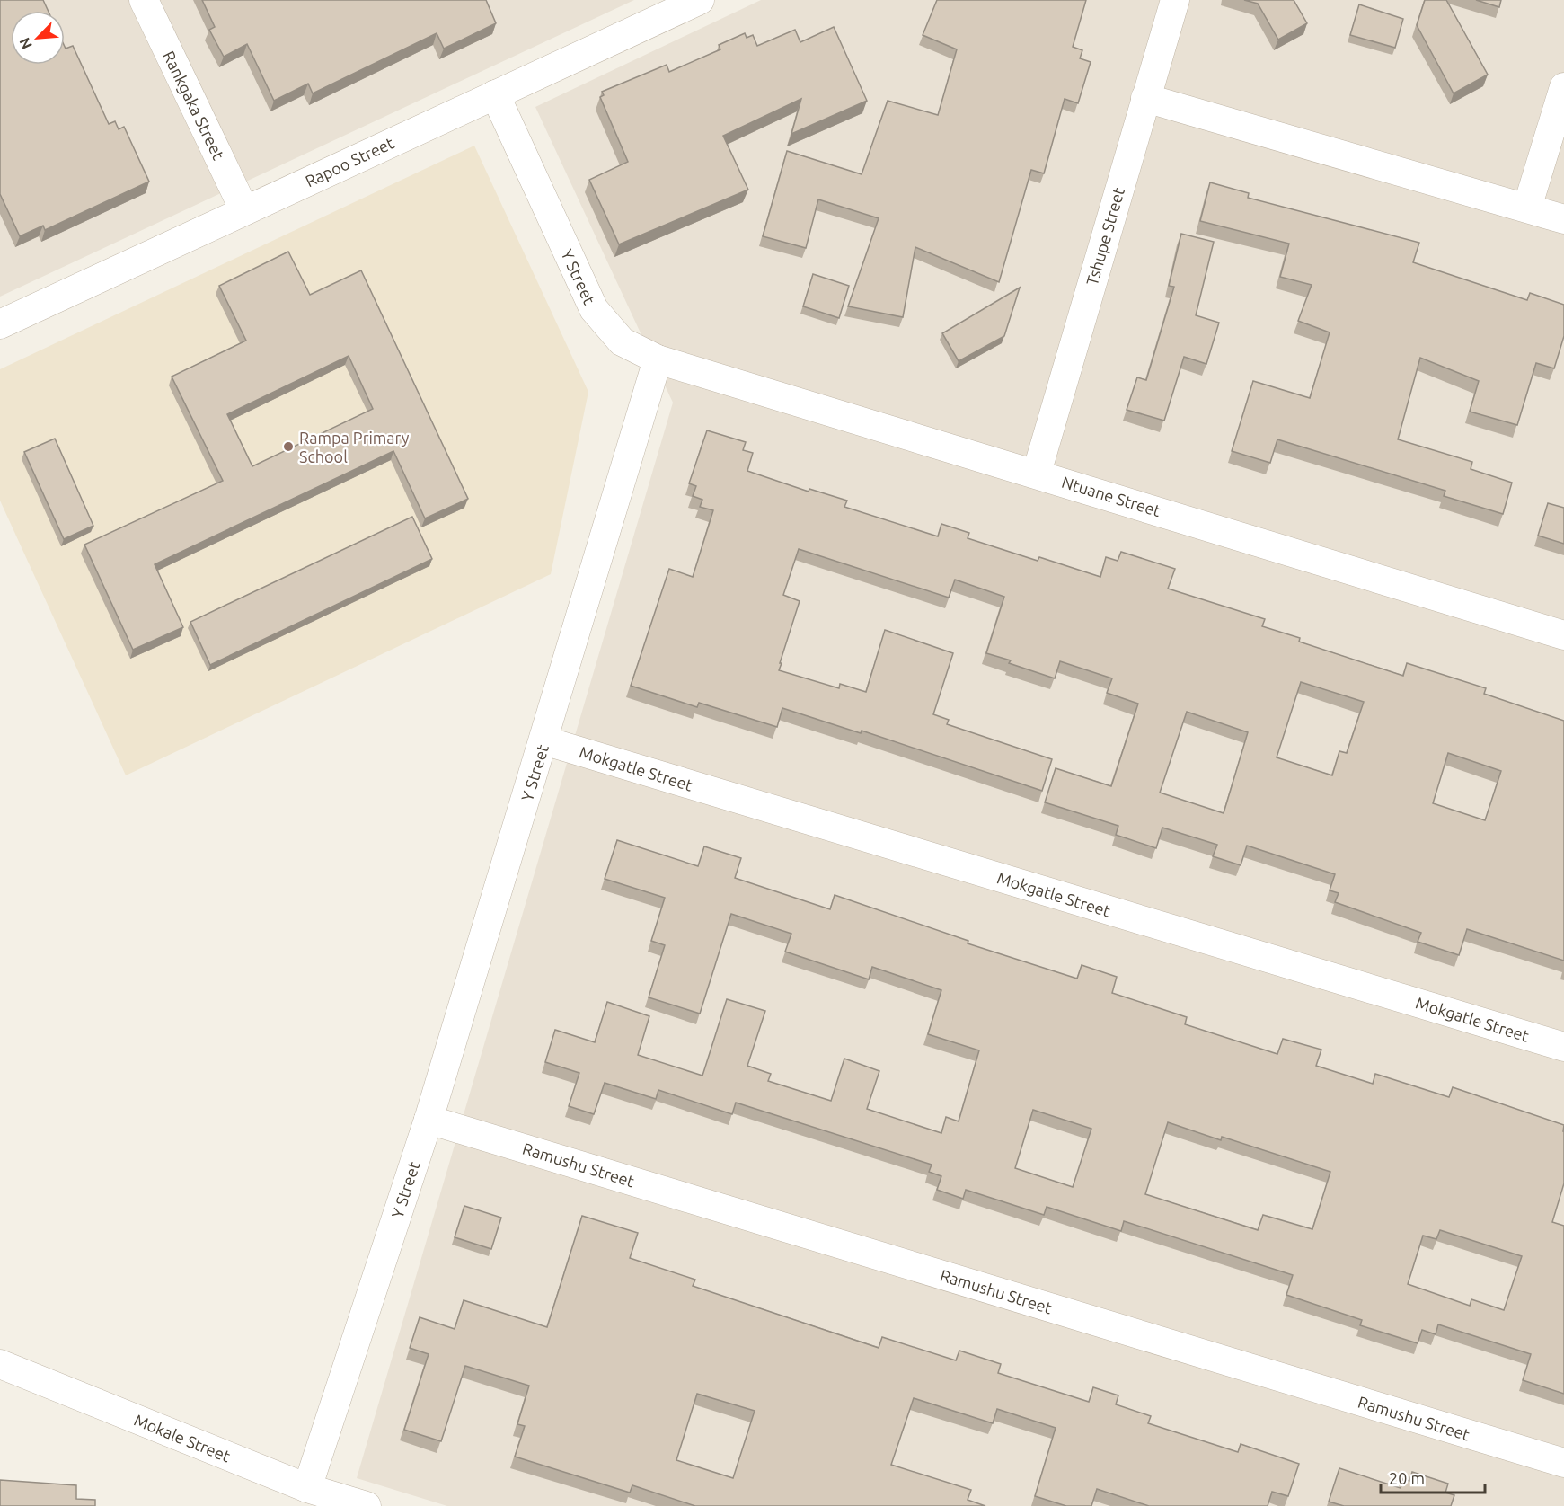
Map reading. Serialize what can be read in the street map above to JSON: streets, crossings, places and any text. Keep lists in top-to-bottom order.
{
  "streets": {
    "street": [
      "Rankgaka Street",
      "Rapoo Street",
      "Tshupe Street",
      "Y Street",
      "Ntuane Street",
      "Mokgatle Street",
      "Ramushu Street",
      "Mokale Street"
    ]
  },
  "crossings": [
    ["Rankgaka Street", "Rapoo Street"],
    ["Rapoo Street", "Y Street"],
    ["Tshupe Street", "Ntuane Street"],
    ["Y Street", "Ntuane Street"],
    ["Y Street", "Mokgatle Street"],
    ["Y Street", "Ramushu Street"],
    ["Y Street", "Mokale Street"]
  ],
  "places": ["Rampa Primary School"],
  "scale_bar": "20 m",
  "north": "bottom left"
}
